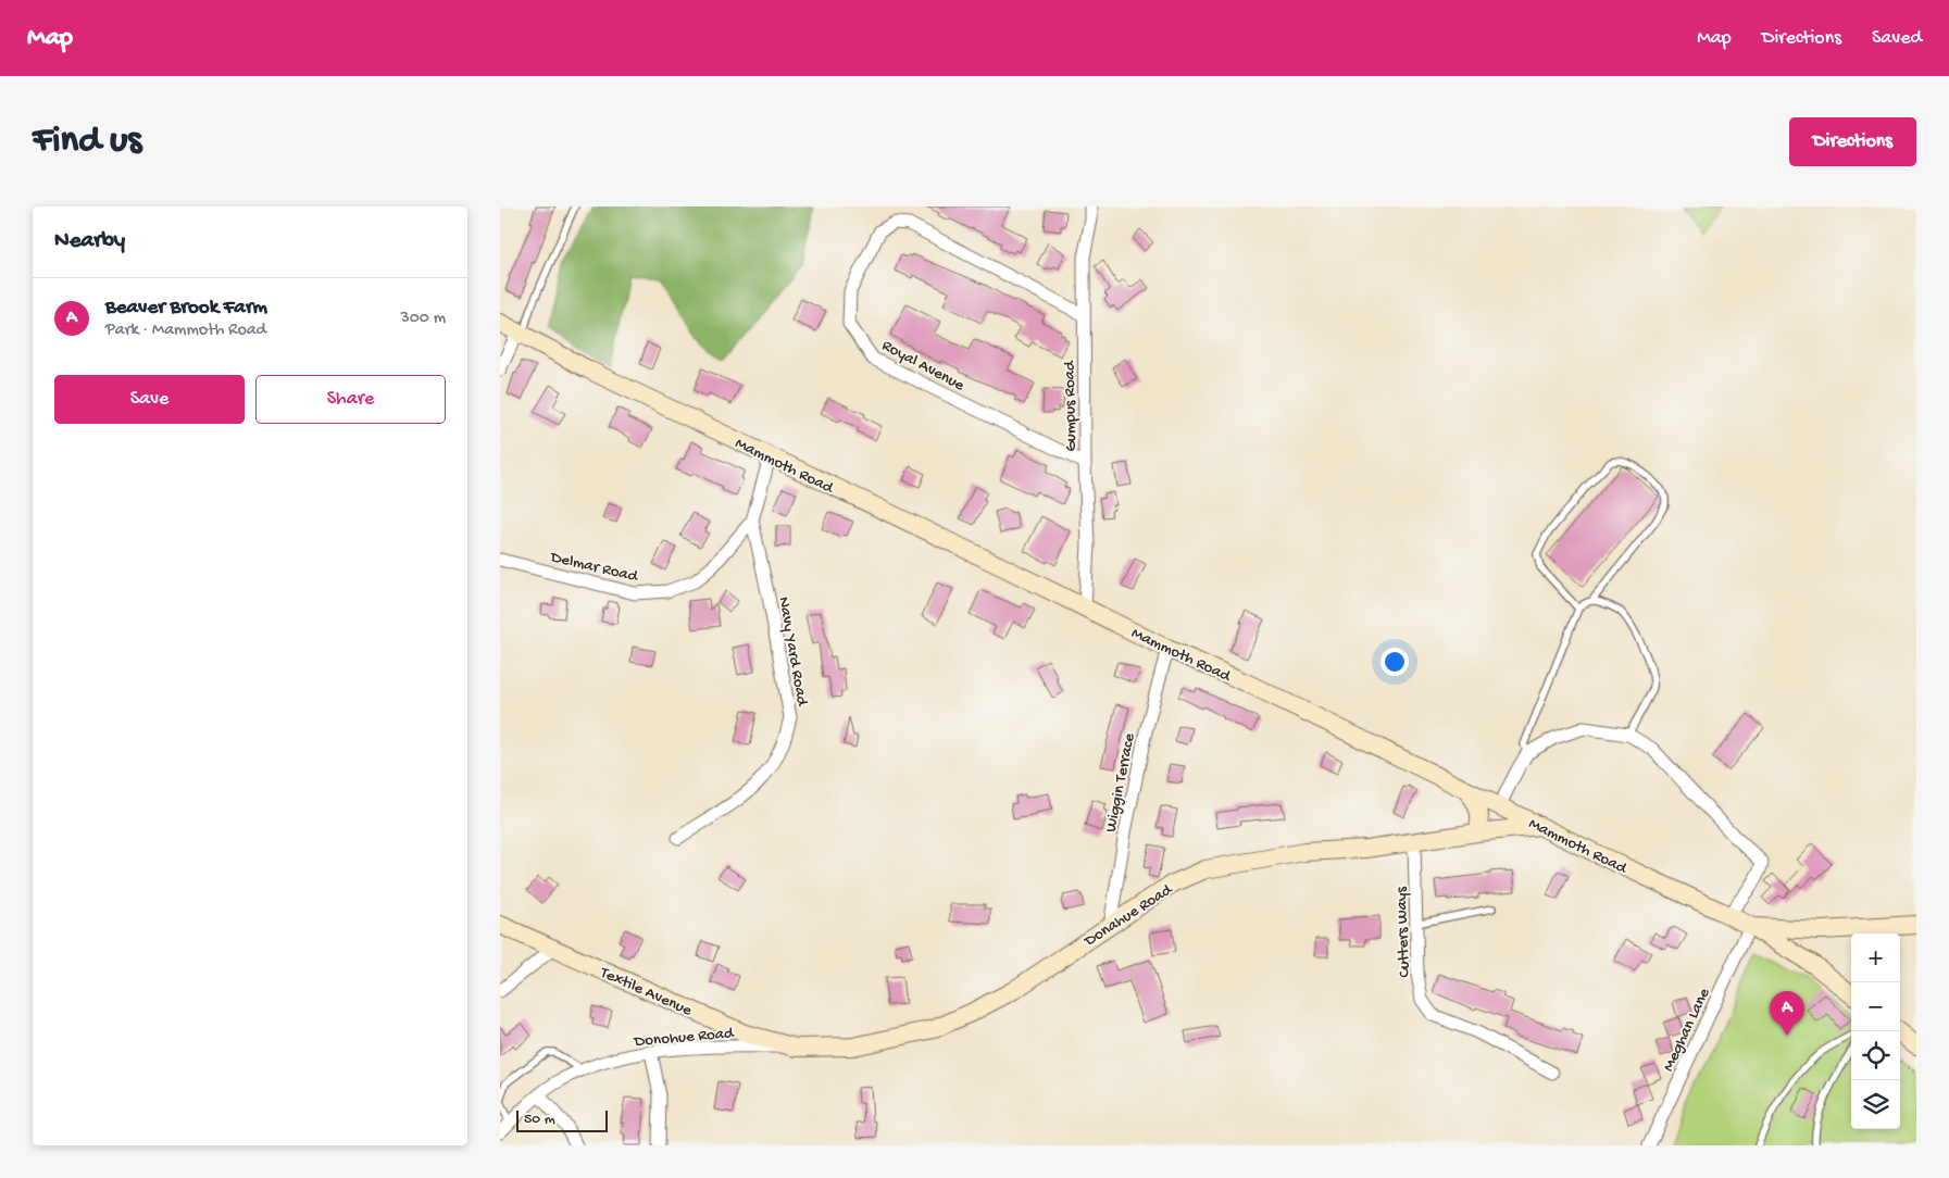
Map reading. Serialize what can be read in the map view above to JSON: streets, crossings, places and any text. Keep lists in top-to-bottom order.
{
  "streets": {
    "main road": ["Mammoth Road", "Donahue Road", "Textile Avenue"],
    "street": [
      "Royal Avenue",
      "Gumpus Road",
      "Delmar Road",
      "Navy Yard Road",
      "Wiggin Terrace",
      "Cutters Ways",
      "Meghan Lane",
      "Donohue Road"
    ]
  },
  "crossings": [
    ["Royal Avenue", "Gumpus Road"],
    ["Gumpus Road", "Mammoth Road"],
    ["Mammoth Road", "Navy Yard Road"],
    ["Mammoth Road", "Wiggin Terrace"],
    ["Mammoth Road", "Donahue Road"],
    ["Mammoth Road", "Meghan Lane"],
    ["Delmar Road", "Navy Yard Road"],
    ["Wiggin Terrace", "Donahue Road"],
    ["Donahue Road", "Cutters Ways"],
    ["Donahue Road", "Textile Avenue"],
    ["Donahue Road", "Donohue Road"],
    ["Textile Avenue", "Donohue Road"]
  ],
  "scale_bar": "50 m",
  "page": {
    "header": "Map",
    "nav": ["Map", "Directions", "Saved"],
    "buttons": [
      "Directions",
      ["Save", "Share"]
    ],
    "title": "Find us",
    "heading": "Nearby",
    "list": [
      {
        "mark": "A",
        "name": "Beaver Brook Farm",
        "note": "Park · Mammoth Road",
        "value": "300 m"
      }
    ],
    "map_buttons": ["+", "−"],
    "pins": "A",
    "scale": "50 m"
  }
}
